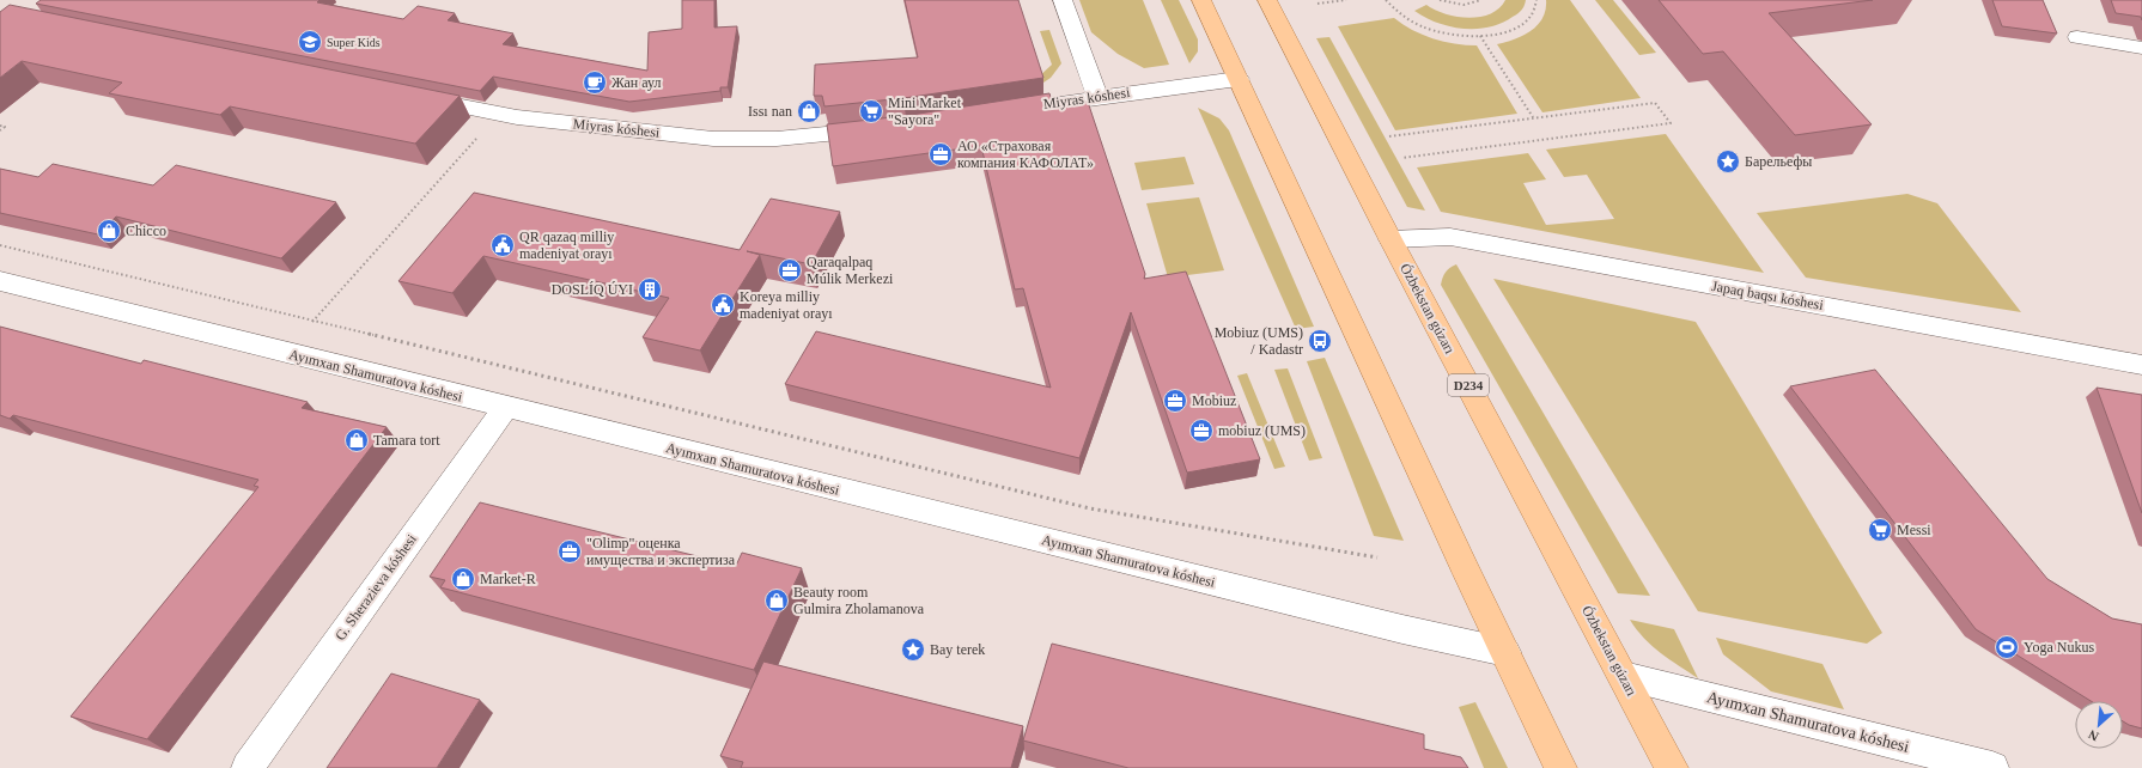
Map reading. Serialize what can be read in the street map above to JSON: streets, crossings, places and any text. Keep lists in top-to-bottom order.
{
  "streets": {
    "main road": ["Ózbekstan gúzarı", "D234"],
    "street": [
      "Miyras kóshesi",
      "Japaq baqsı kóshesi",
      "Ayımxan Shamuratova kóshesi",
      "G. Sherazieva kóshesi"
    ]
  },
  "crossings": [
    ["Japaq baqsı kóshesi", "Ózbekstan gúzarı"],
    ["Ózbekstan gúzarı", "Ayımxan Shamuratova kóshesi"],
    ["Ayımxan Shamuratova kóshesi", "G. Sherazieva kóshesi"]
  ],
  "places": {
    "school or university": ["Super Kids"],
    "cafe": ["Жан аул"],
    "shop": [
      "Issı nan",
      "Chicco",
      "Tamara tort",
      "Market-R",
      "Beauty room Gulmira Zholamanova"
    ],
    "supermarket": ["Mini Market \"Sayora\"", "Messi"],
    "office": [
      "АО «Страховая компания КАФОЛАТ»",
      "Qaraqalpaq Múlik Merkezi",
      "Mobiuz",
      "mobiuz (UMS)",
      "\"Olimp\" оценка имущества и экспертиза"
    ],
    "place": ["Барельефы", "Bay terek"],
    "public building": ["QR qazaq milliy madeniyat orayı", "Koreya milliy madeniyat orayı"],
    "building": ["DOSLÍQ ÚYI"],
    "bus stop": ["Mobiuz (UMS) / Kadastr"],
    "sports": ["Yoga Nukus"]
  },
  "north": "bottom left"
}
